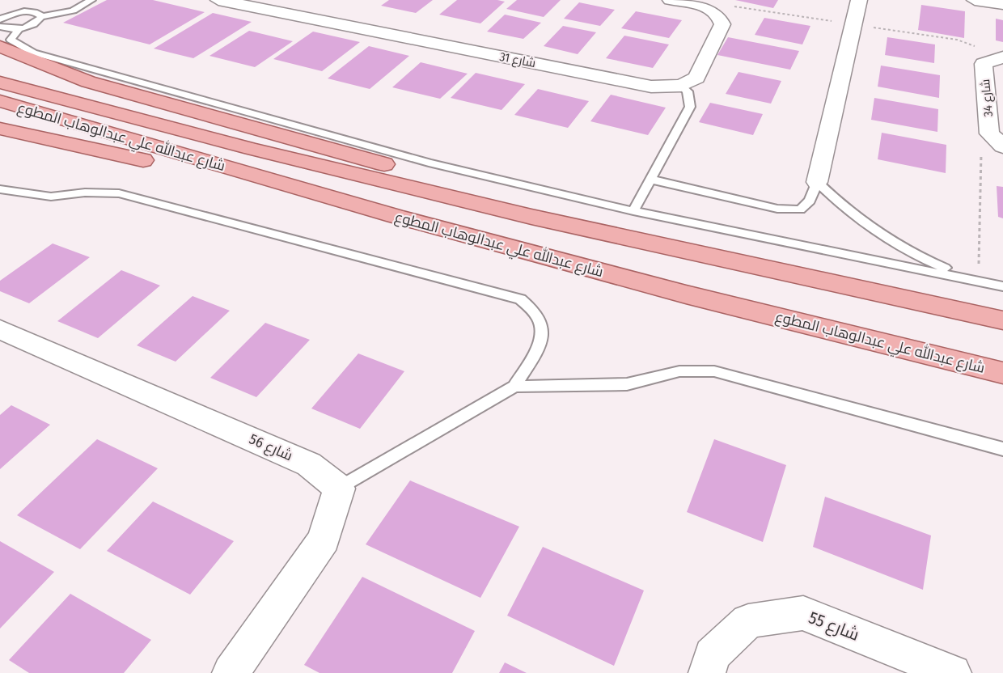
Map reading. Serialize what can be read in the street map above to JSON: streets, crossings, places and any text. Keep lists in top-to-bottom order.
{
  "streets": {
    "main road": ["شارع عبدالله علي عبدالوهاب المطوع"],
    "street": [
      "شارع 31",
      "شارع 34",
      "شارع 56",
      "شارع 55"
    ]
  }
}
